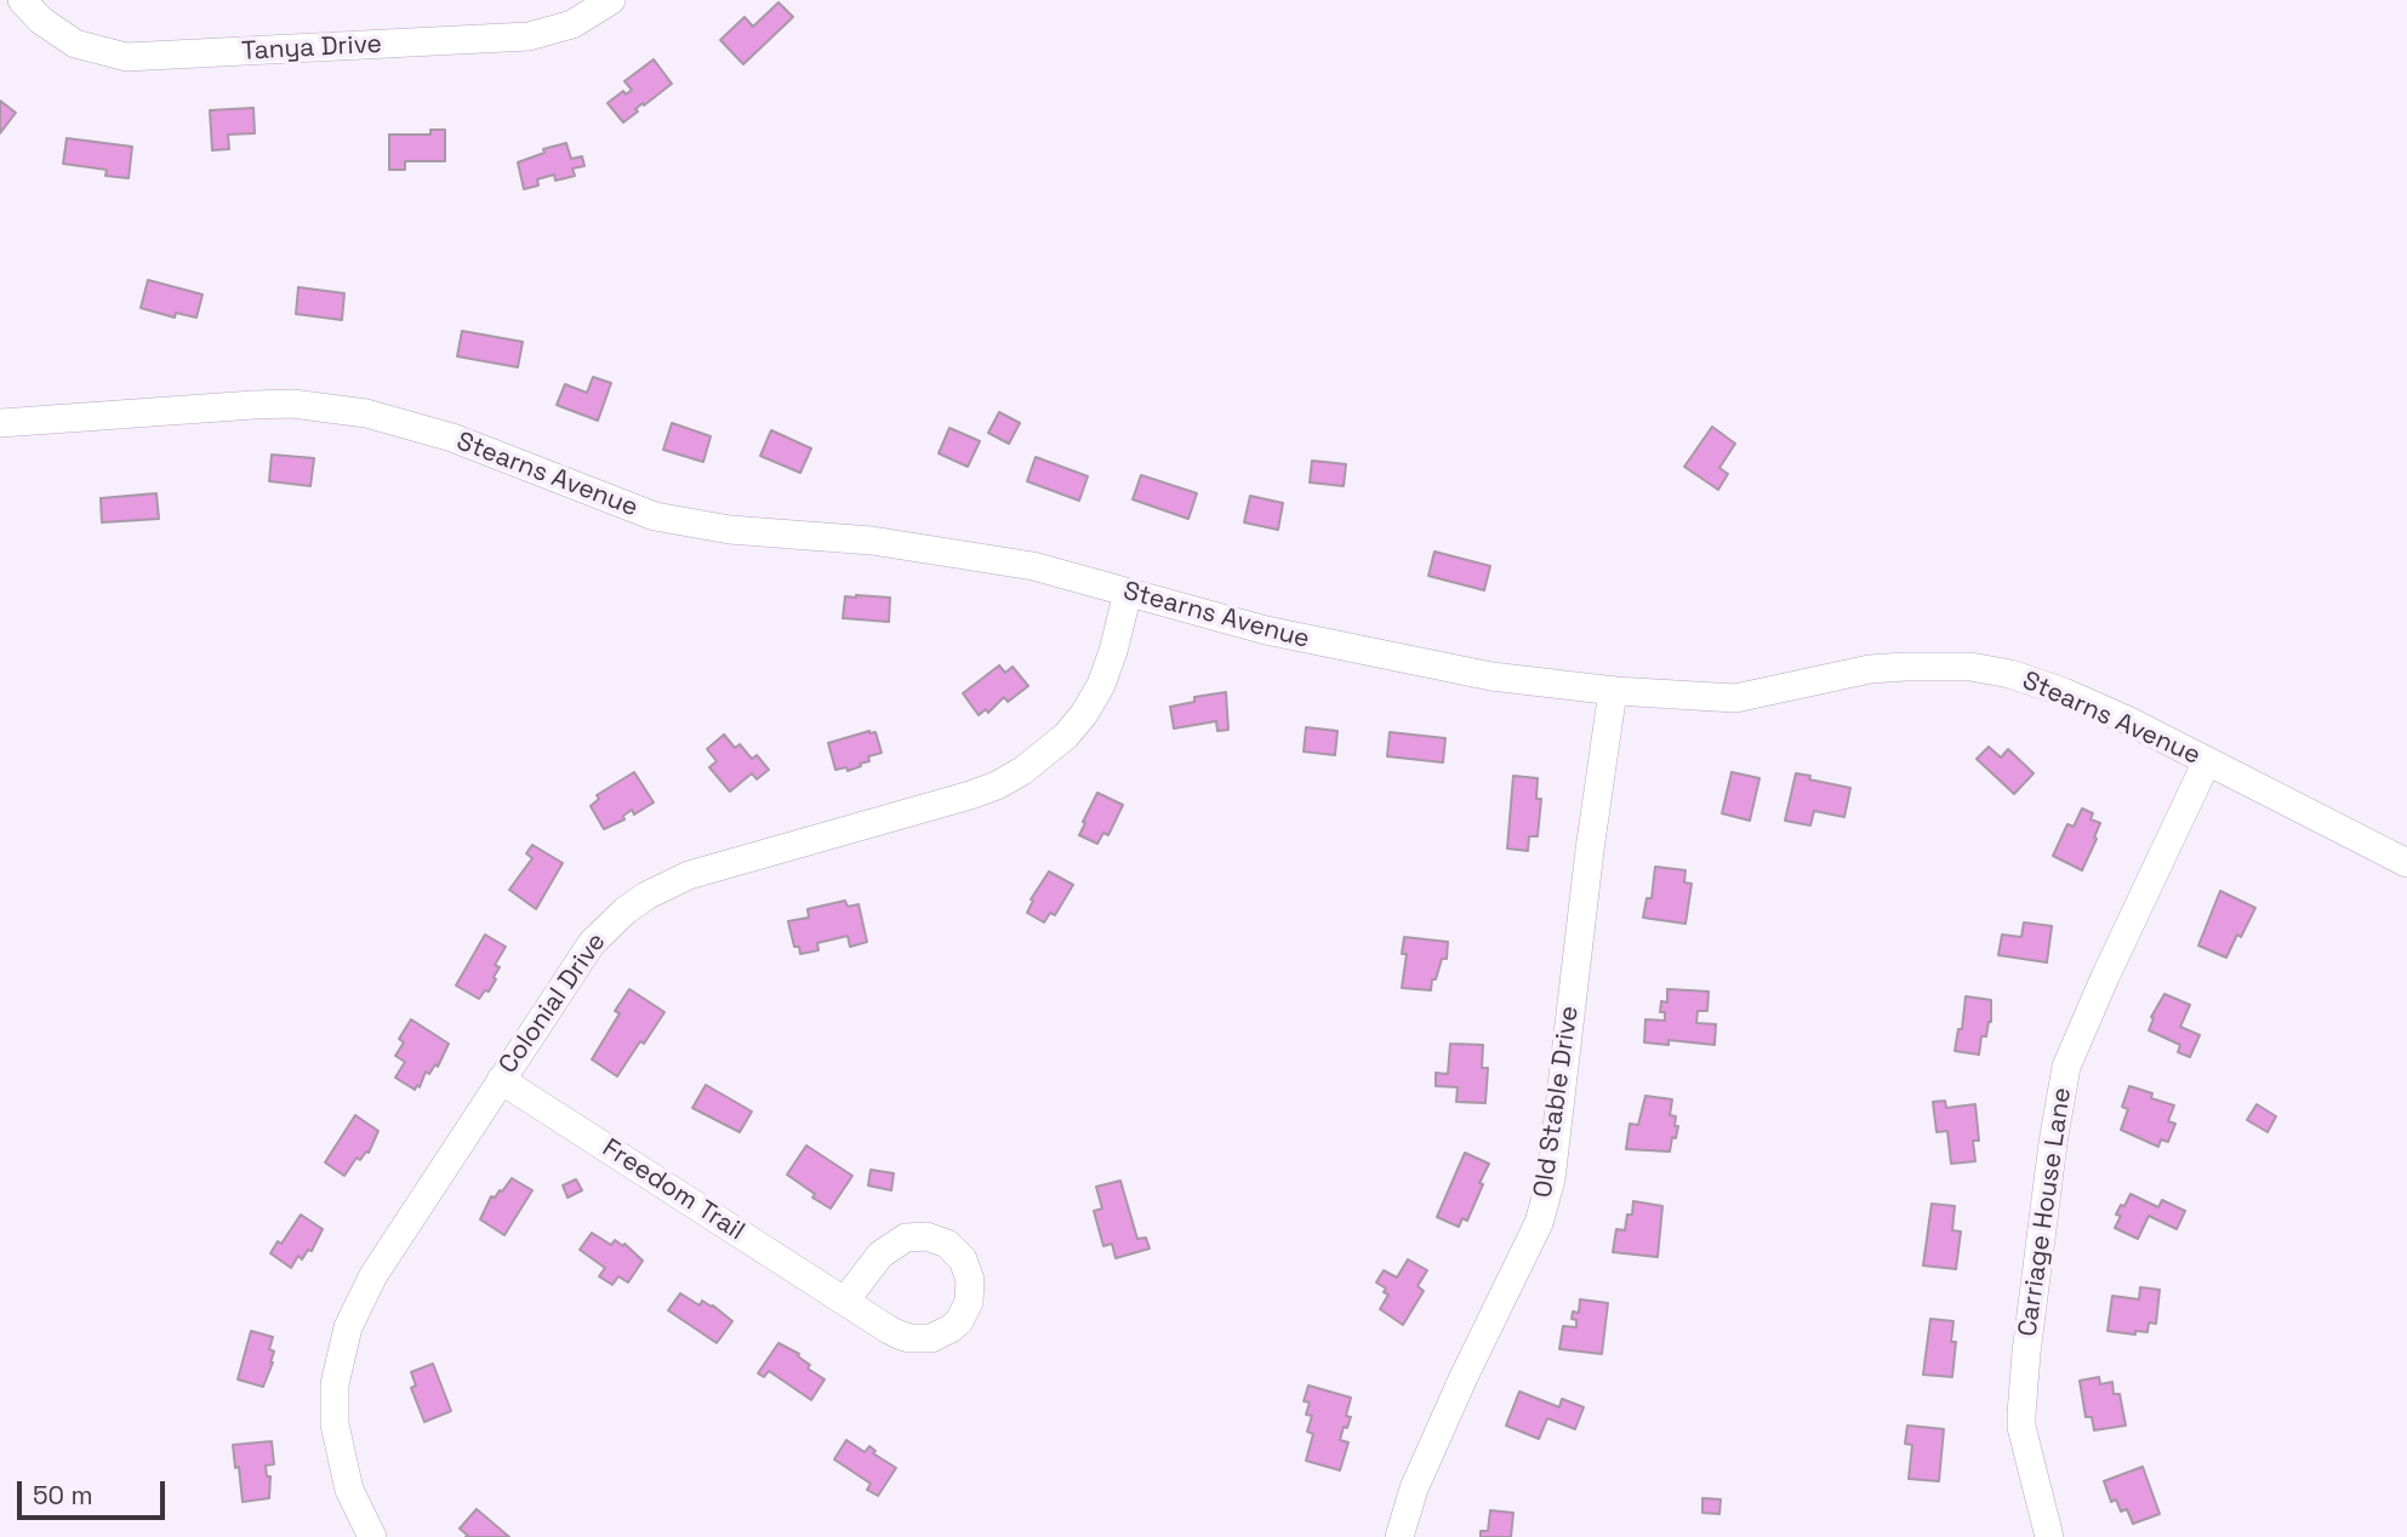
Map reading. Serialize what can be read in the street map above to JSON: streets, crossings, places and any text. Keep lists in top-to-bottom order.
{
  "streets": {
    "street": [
      "Tanya Drive",
      "Stearns Avenue",
      "Colonial Drive",
      "Old Stable Drive",
      "Freedom Trail",
      "Carriage House Lane"
    ]
  },
  "crossings": [
    ["Stearns Avenue", "Colonial Drive"],
    ["Stearns Avenue", "Old Stable Drive"],
    ["Stearns Avenue", "Carriage House Lane"],
    ["Colonial Drive", "Freedom Trail"]
  ],
  "scale_bar": "50 m"
}
